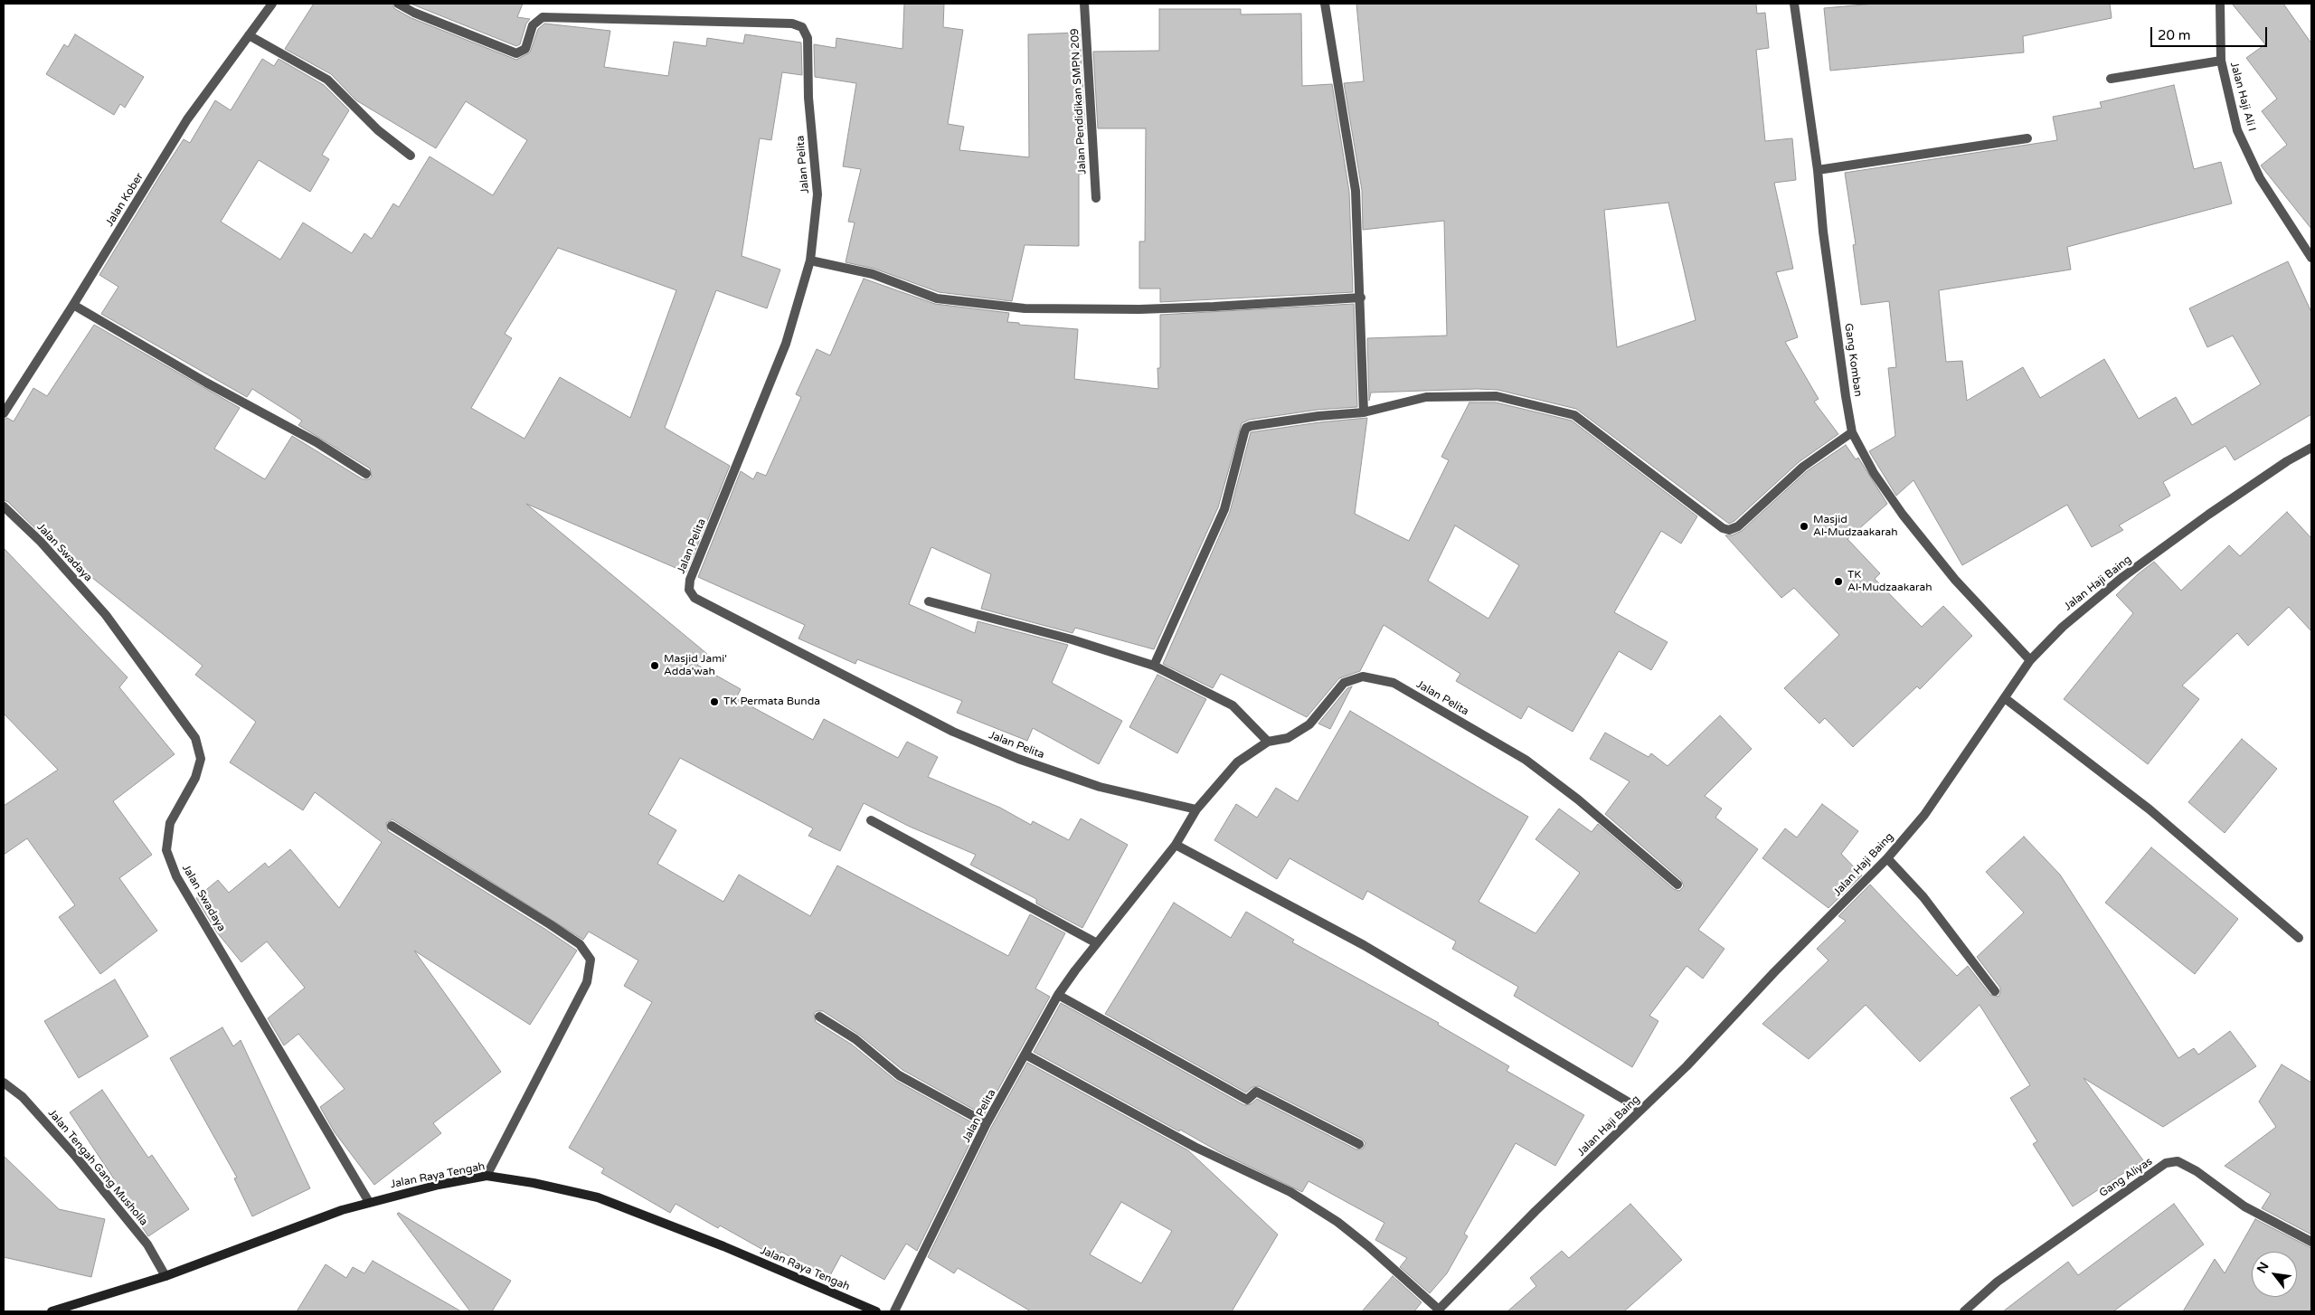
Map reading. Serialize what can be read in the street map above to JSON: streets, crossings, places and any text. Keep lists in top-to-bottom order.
{
  "streets": {
    "street": [
      "Jalan Haji Ali I",
      "Jalan Pendidikan SMPN 209",
      "Jalan Pelita",
      "Jalan Kober",
      "Gang Komban",
      "Jalan Swadaya",
      "Jalan Haji Baing",
      "Jalan Tengah Gang Musholla",
      "Jalan Raya Tengah",
      "Gang Aliyas"
    ]
  },
  "crossings": [
    ["Gang Komban", "Jalan Haji Baing"],
    ["Jalan Swadaya", "Jalan Raya Tengah"],
    ["Jalan Tengah Gang Musholla", "Jalan Raya Tengah"]
  ],
  "places": [
    "Masjid Al-Mudzaakarah",
    "TK Al-Mudzaakarah",
    "Masjid Jami' Adda'wah",
    "TK Permata Bunda"
  ],
  "scale_bar": "20 m",
  "north": "top left"
}
